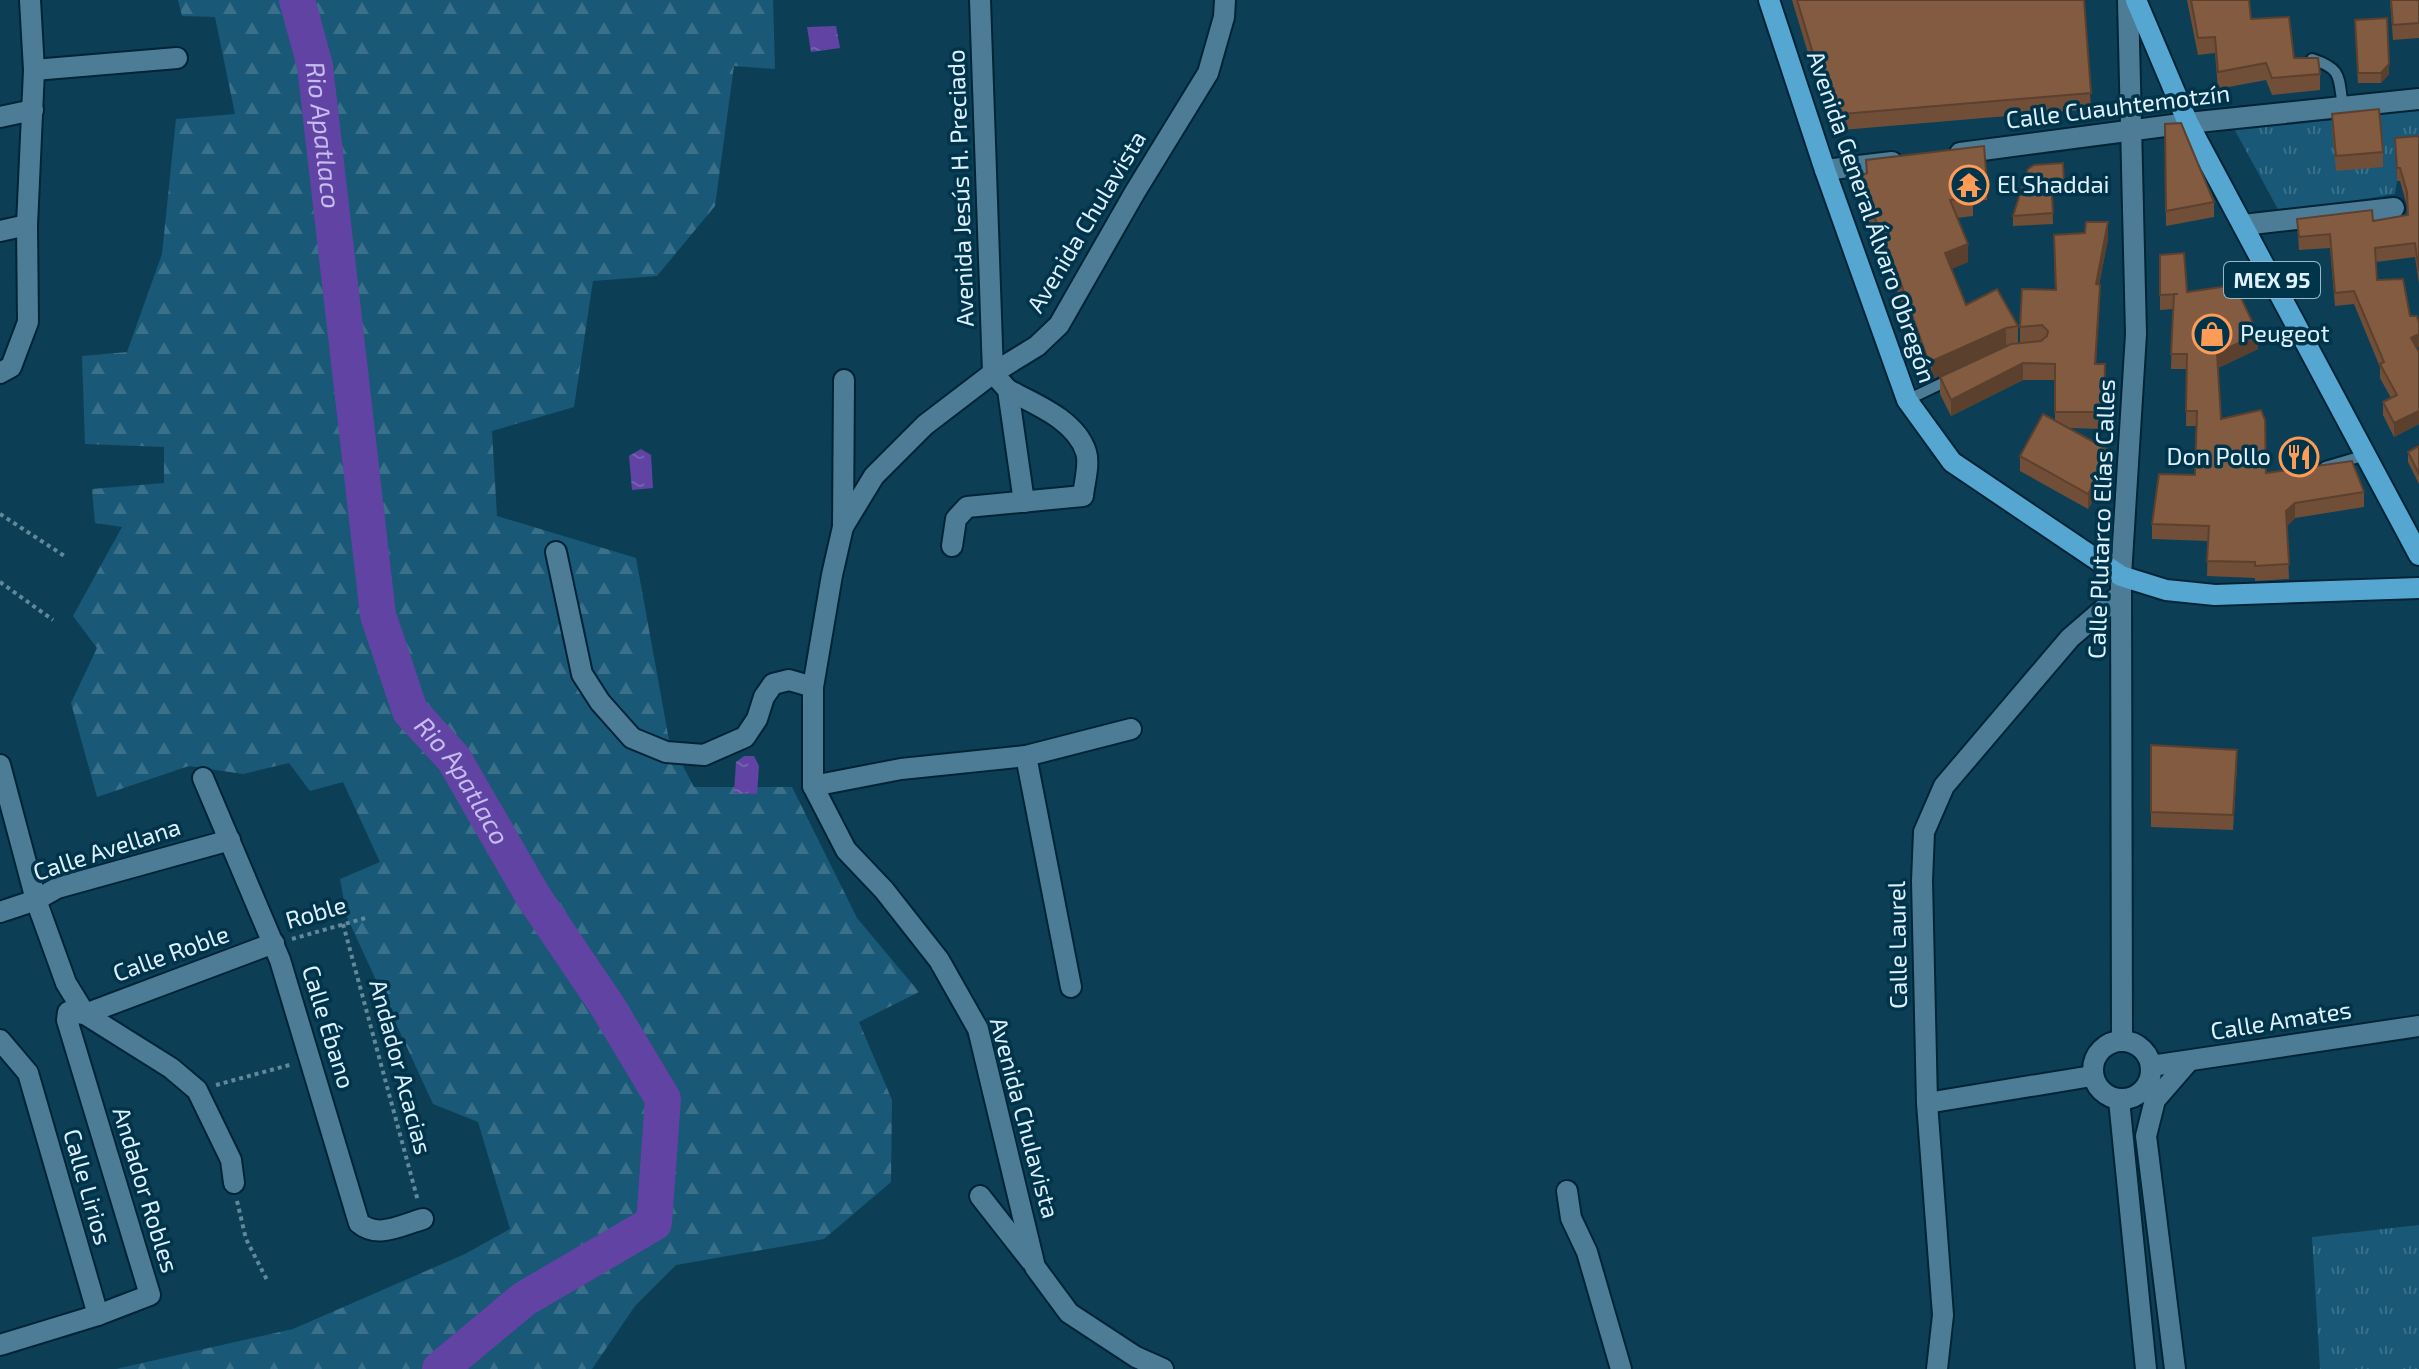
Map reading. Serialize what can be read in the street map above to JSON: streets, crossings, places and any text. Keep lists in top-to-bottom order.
{
  "streets": {
    "main road": ["Avenida General Álvaro Obregón", "MEX 95"],
    "street": [
      "Calle Cuauhtemotzín",
      "Avenida Jesús H. Preciado",
      "Avenida Chulavista",
      "Calle Plutarco Elías Calles",
      "Calle Avellana",
      "Calle Laurel",
      "Calle Roble",
      "Calle Amates",
      "Calle Ébano",
      "Calle Lirios",
      "Andador Robles"
    ],
    "path": ["Roble", "Andador Acacias"]
  },
  "crossings": [
    ["Calle Cuauhtemotzín", "MEX 95"],
    ["Calle Cuauhtemotzín", "Calle Plutarco Elías Calles"],
    ["Avenida Jesús H. Preciado", "Avenida Chulavista"],
    ["Avenida General Álvaro Obregón", "Calle Plutarco Elías Calles"],
    ["Avenida General Álvaro Obregón", "Calle Laurel"],
    ["Calle Plutarco Elías Calles", "Calle Laurel"],
    ["Calle Plutarco Elías Calles", "Calle Amates"],
    ["Calle Avellana", "Calle Ébano"],
    ["Roble", "Calle Roble"],
    ["Roble", "Calle Ébano"],
    ["Roble", "Andador Acacias"],
    ["Calle Roble", "Calle Ébano"],
    ["Calle Roble", "Andador Robles"],
    ["Calle Ébano", "Andador Acacias"],
    ["Calle Lirios", "Andador Robles"]
  ],
  "water": ["Rio Apatlaco"],
  "places": {
    "temple": ["El Shaddai"],
    "shop": ["Peugeot"],
    "restaurant": ["Don Pollo"]
  }
}
